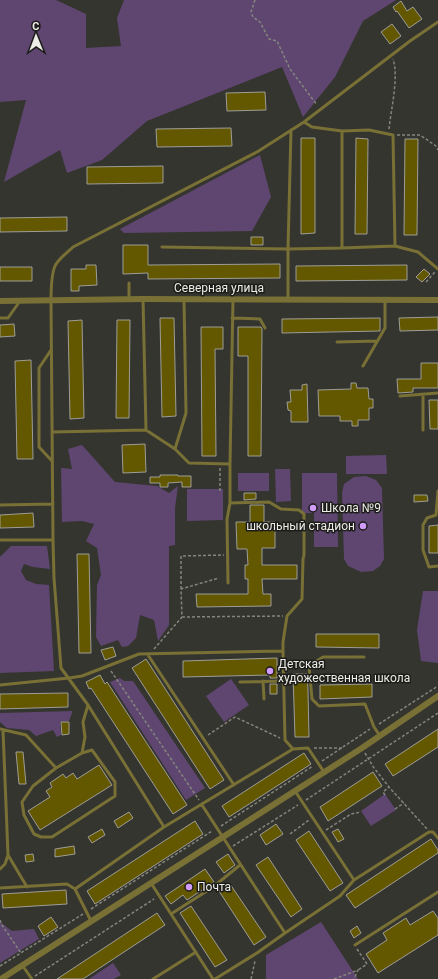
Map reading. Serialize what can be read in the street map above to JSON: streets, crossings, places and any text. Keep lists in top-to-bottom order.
{
  "streets": {
    "street": ["Северная улица"]
  },
  "places": [
    "Школа №9",
    "школьный стадион",
    "Детская художественная школа",
    "Почта"
  ],
  "north": "top"
}
